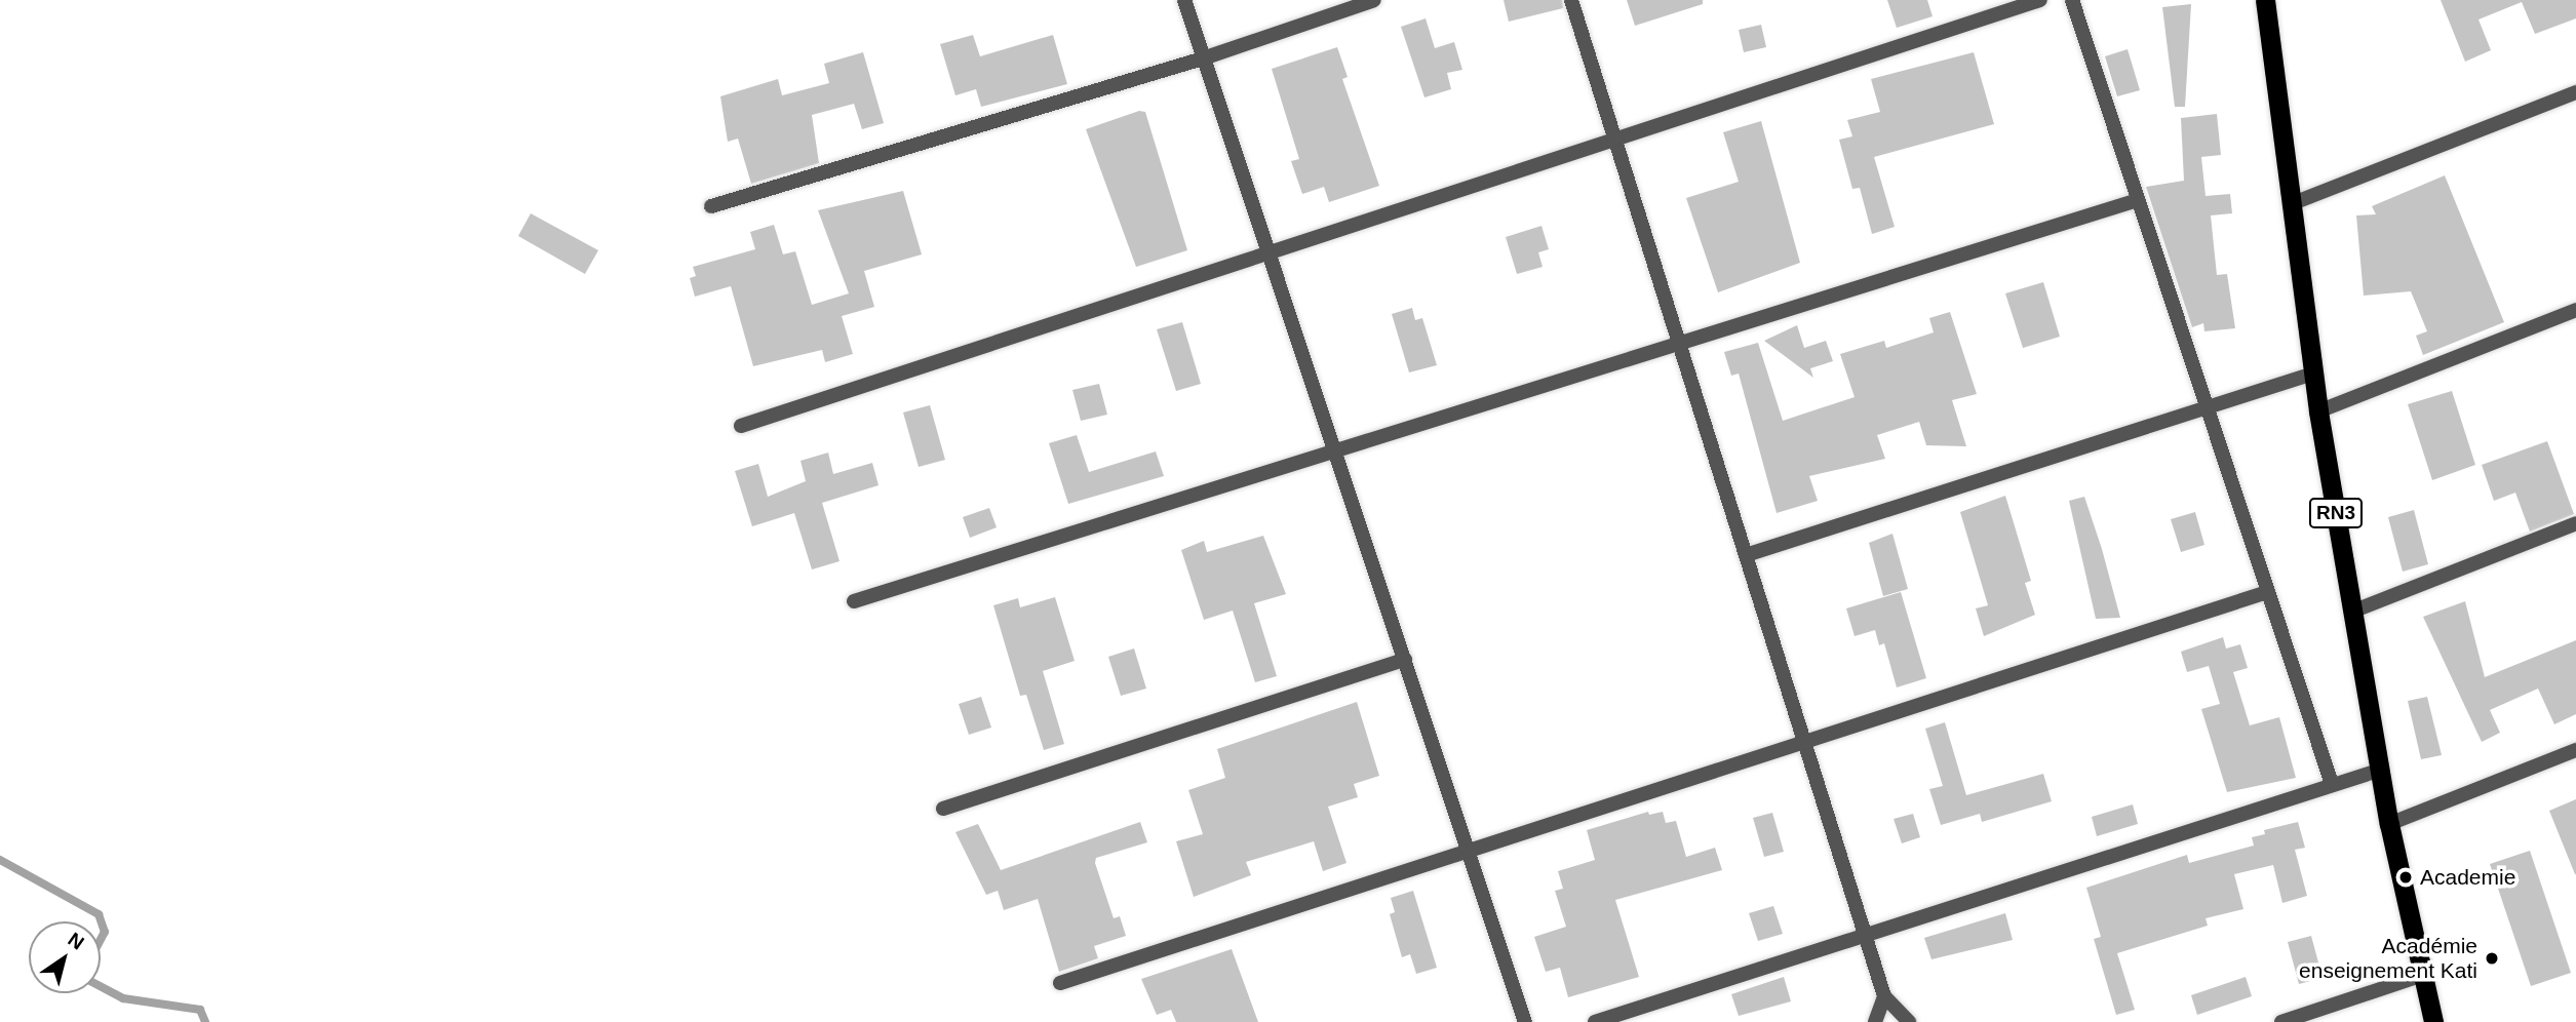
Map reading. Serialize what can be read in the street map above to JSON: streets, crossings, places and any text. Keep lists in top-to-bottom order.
{
  "streets": {
    "highway": ["RN3"]
  },
  "places": ["Academie", "Académie enseignement Kati"],
  "north": "top right"
}
